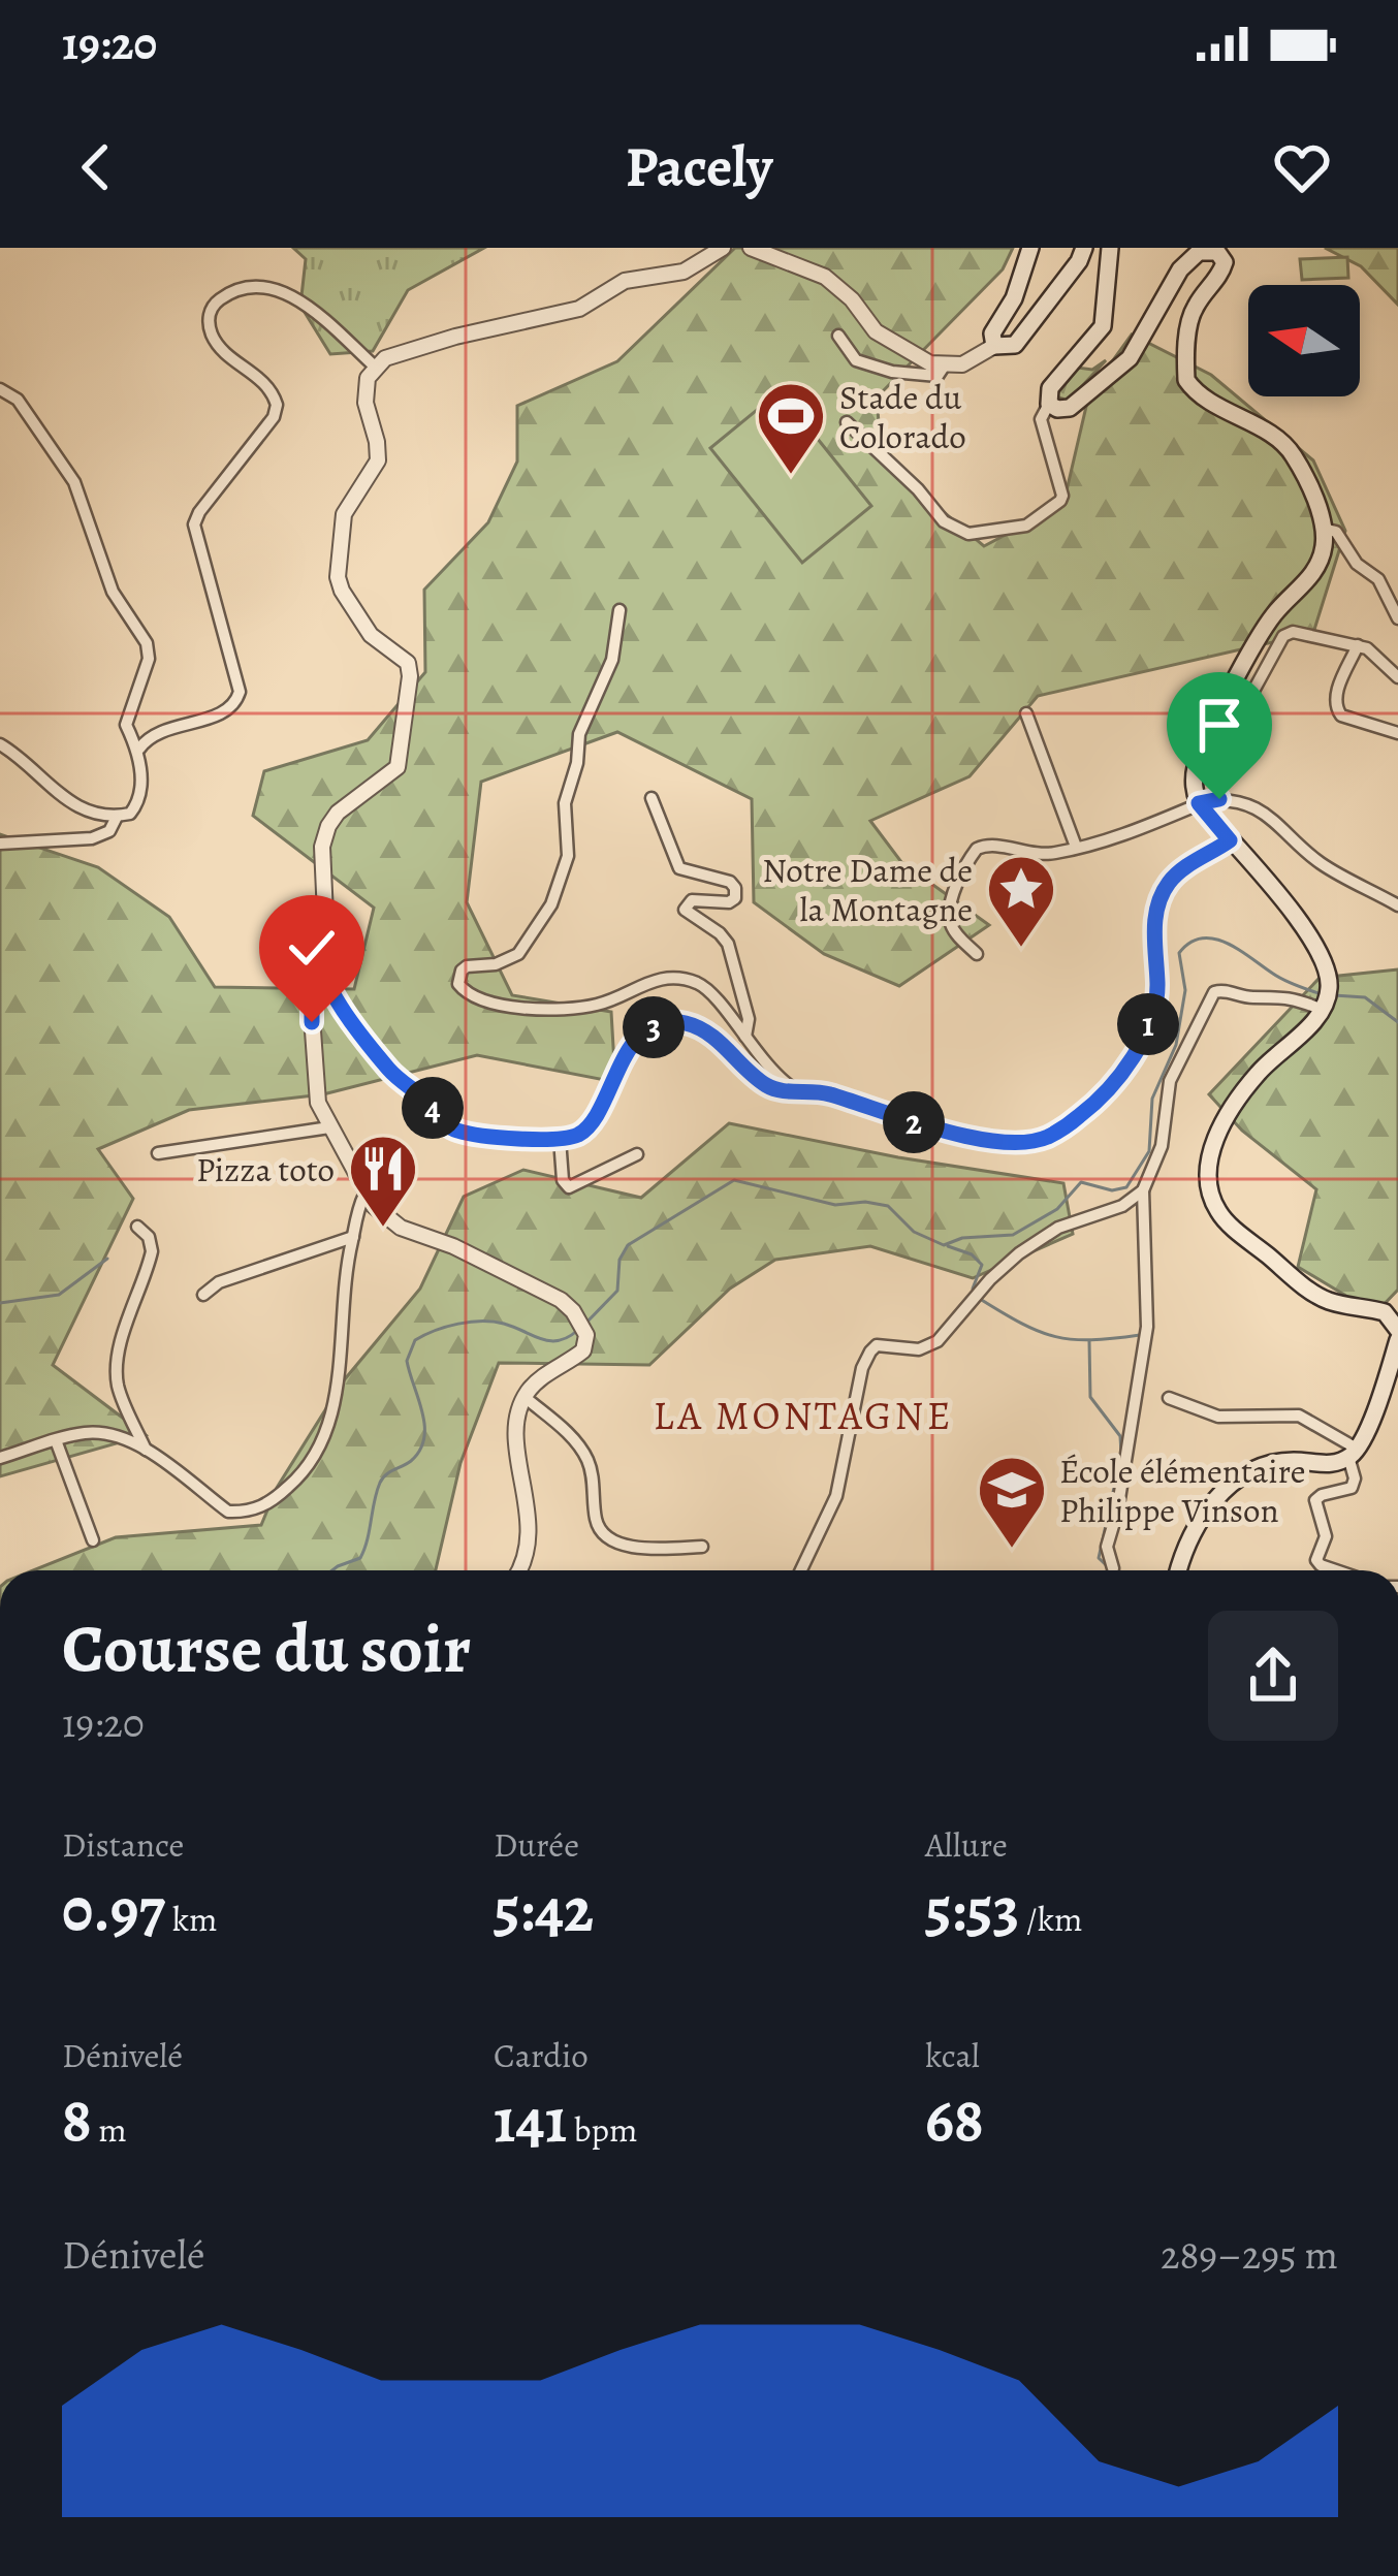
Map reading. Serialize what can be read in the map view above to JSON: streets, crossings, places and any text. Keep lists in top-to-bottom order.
{
  "districts": ["LA MONTAGNE"],
  "places": {
    "sports": ["Stade du Colorado"],
    "place": ["Notre Dame de la Montagne"],
    "restaurant": ["Pizza toto"],
    "school or university": ["École élémentaire Philippe Vinson"]
  },
  "north": "left",
  "page": {
    "status": "19:20",
    "header": "Pacely",
    "pins": [
      "1",
      "3",
      "4",
      "2"
    ],
    "heading": ["Course du soir", "19:20"],
    "stats": [
      ["Distance", "0.97 km"],
      ["Durée", "5:42"],
      ["Allure", "5:53 /km"],
      ["Dénivelé", "8 m"],
      ["Cardio", "141 bpm"],
      ["kcal", "68"]
    ],
    "chart": ["Dénivelé", "289–295 m"]
  }
}
